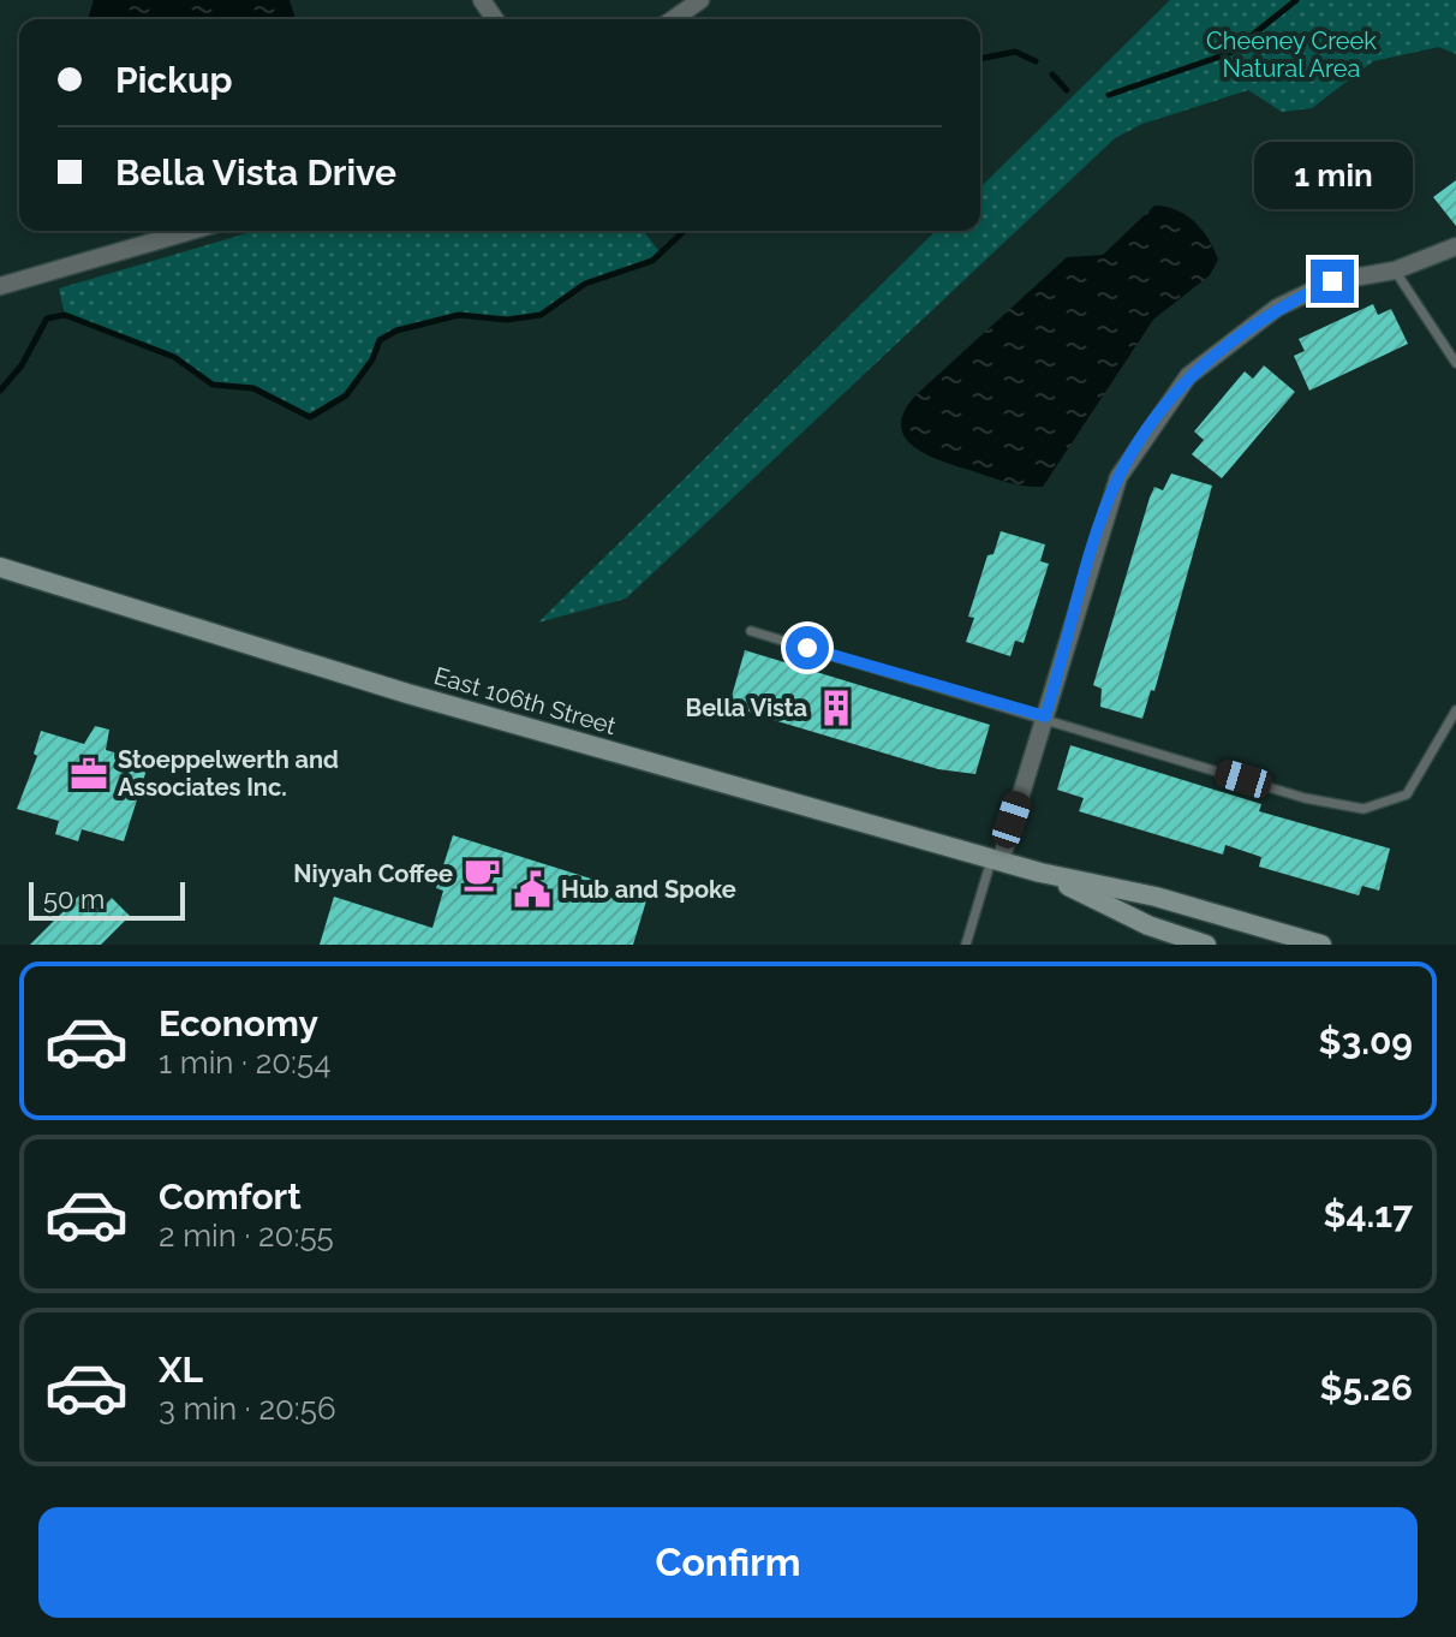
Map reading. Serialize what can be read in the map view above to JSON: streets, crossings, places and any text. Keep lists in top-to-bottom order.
{
  "streets": {
    "main road": ["East 106th Street"]
  },
  "parks": ["Cheeney Creek Natural Area"],
  "places": {
    "building": ["Bella Vista"],
    "office": ["Stoeppelwerth and Associates Inc."],
    "cafe": ["Niyyah Coffee"],
    "public building": ["Hub and Spoke"]
  },
  "scale_bar": "50 m",
  "page": {
    "banner": ["Pickup", "Bella Vista Drive"],
    "bubble": "1 min",
    "scale": "50 m",
    "list": [
      {
        "name": "Economy",
        "note": "1 min · 20:54",
        "value": "$3.09"
      },
      {
        "name": "Comfort",
        "note": "2 min · 20:55",
        "value": "$4.17"
      },
      {
        "name": "XL",
        "note": "3 min · 20:56",
        "value": "$5.26"
      }
    ],
    "buttons": "Confirm"
  }
}
